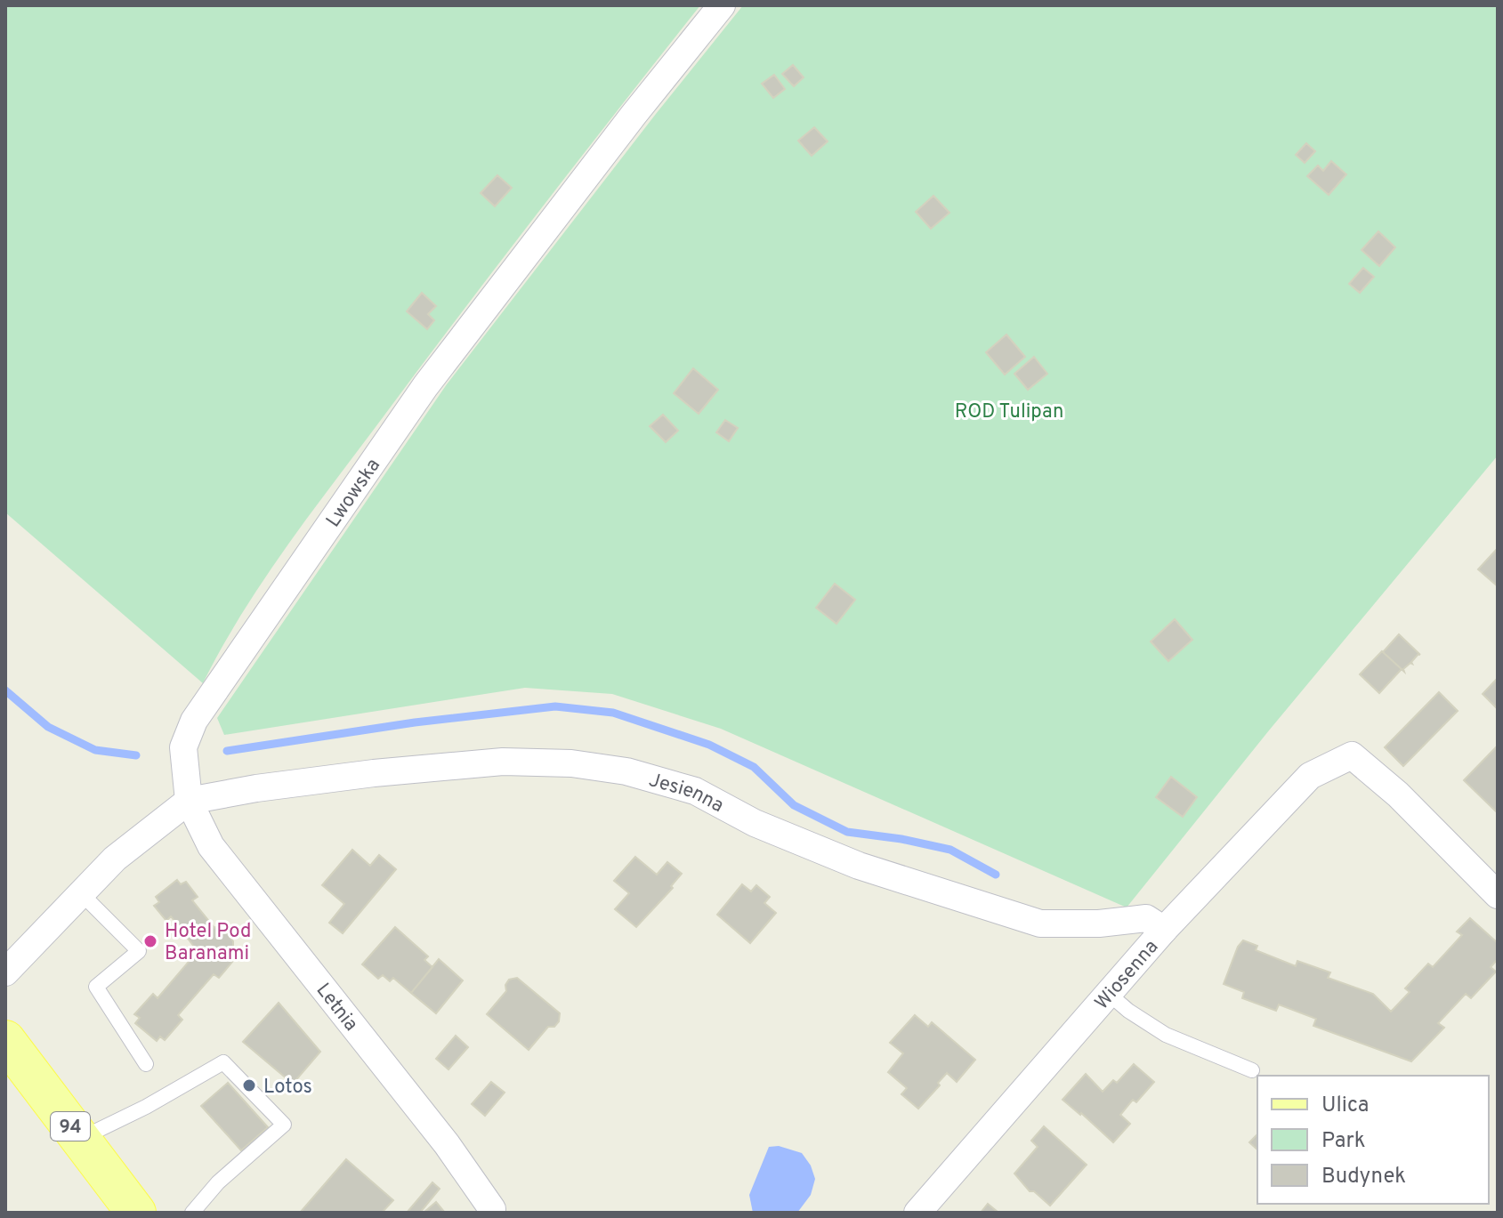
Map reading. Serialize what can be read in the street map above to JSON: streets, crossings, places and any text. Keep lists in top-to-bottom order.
{
  "streets": {
    "main road": ["94"],
    "street": [
      "Lwowska",
      "Jesienna",
      "Wiosenna",
      "Letnia"
    ]
  },
  "crossings": [
    ["Lwowska", "Jesienna"],
    ["Lwowska", "Letnia"],
    ["Jesienna", "Wiosenna"],
    ["Jesienna", "Letnia"]
  ],
  "parks": ["ROD Tulipan"],
  "places": ["Hotel Pod Baranami", "Lotos"],
  "legend": ["Ulica", "Park", "Budynek"]
}
